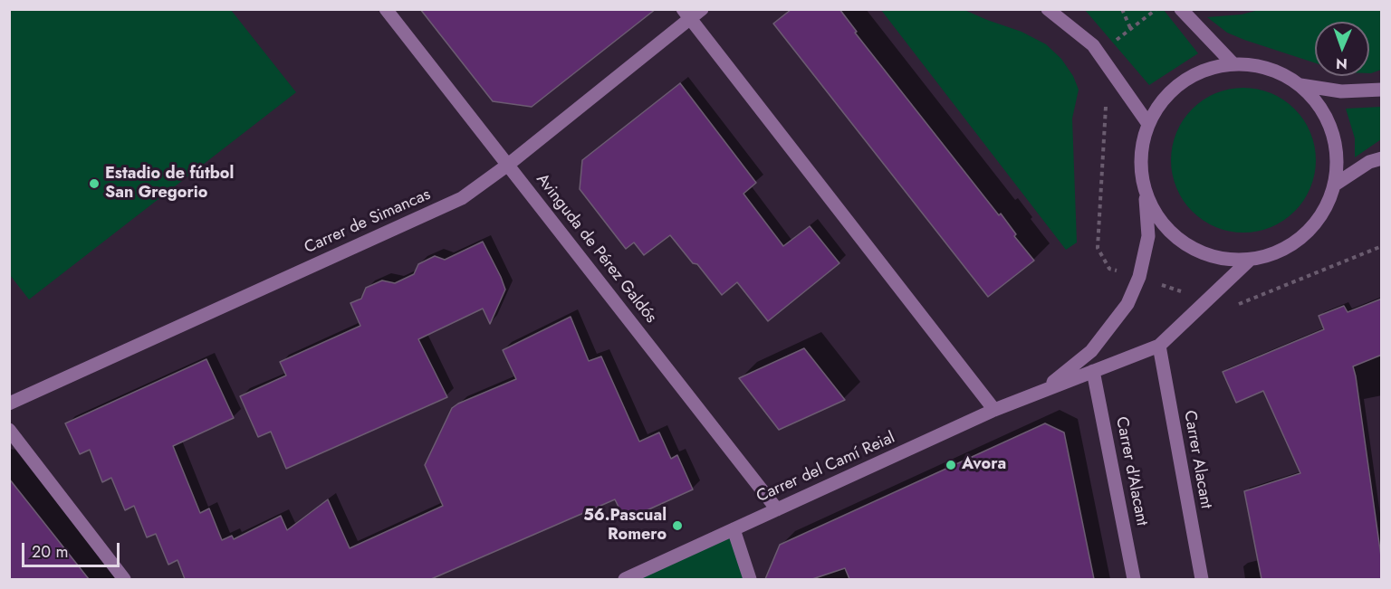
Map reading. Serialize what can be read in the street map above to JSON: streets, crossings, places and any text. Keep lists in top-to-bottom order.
{
  "streets": {
    "street": [
      "Carrer de Simancas",
      "Avinguda de Pérez Galdós",
      "Carrer Alacant",
      "Carrer del Camí Reial",
      "Carrer d'Alacant"
    ]
  },
  "crossings": [
    ["Carrer de Simancas", "Avinguda de Pérez Galdós"],
    ["Avinguda de Pérez Galdós", "Carrer del Camí Reial"],
    ["Carrer Alacant", "Carrer del Camí Reial"],
    ["Carrer del Camí Reial", "Carrer d'Alacant"]
  ],
  "places": ["Estadio de fútbol San Gregorio", "Avora", "56.Pascual Romero"],
  "scale_bar": "20 m",
  "north": "bottom"
}
